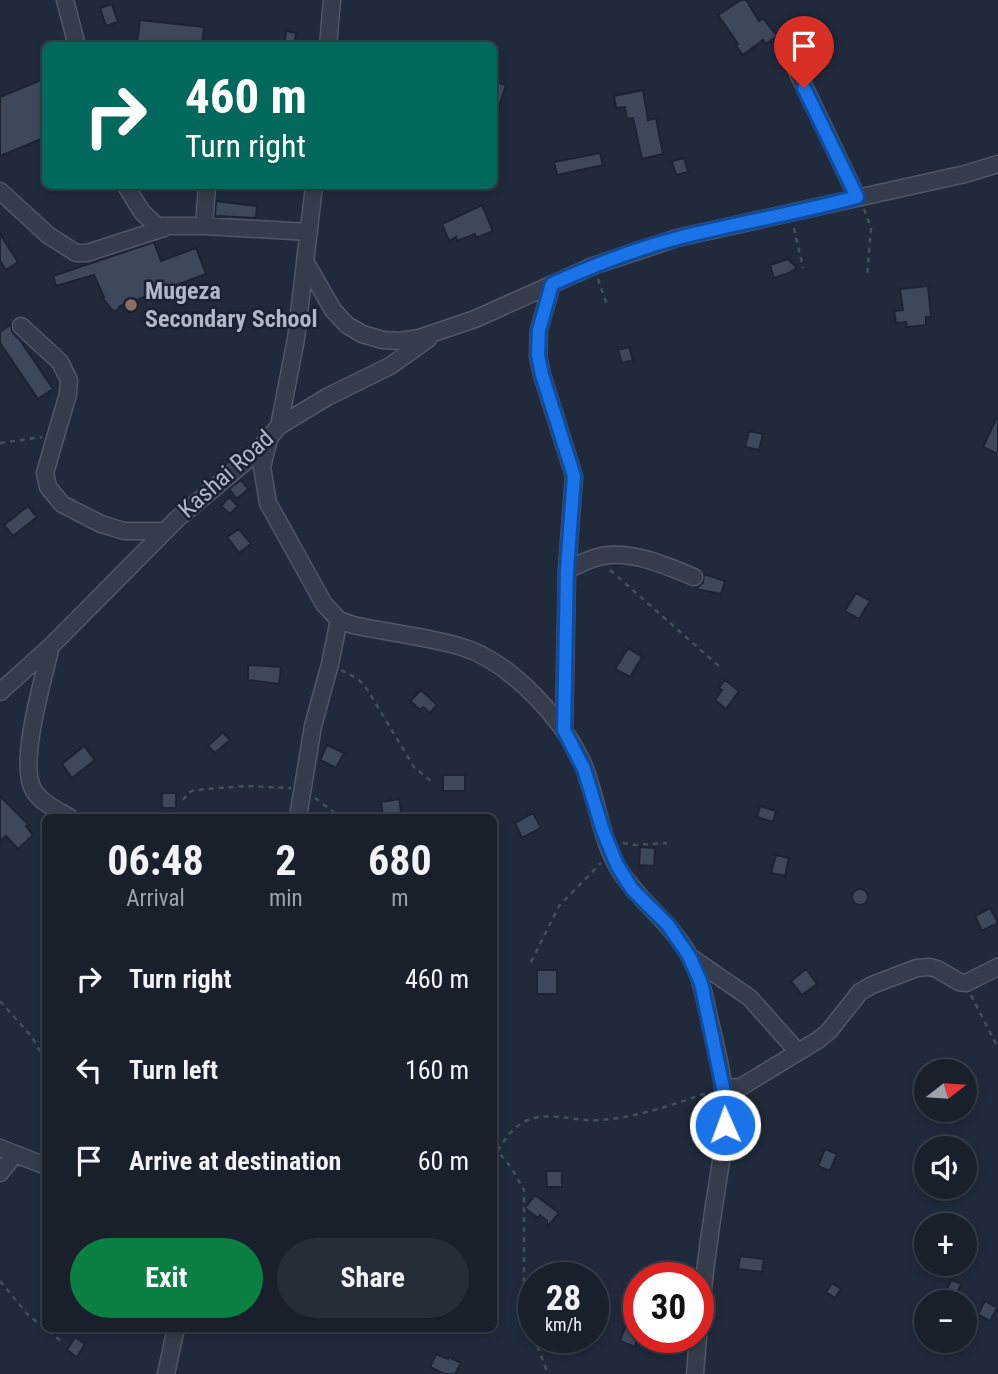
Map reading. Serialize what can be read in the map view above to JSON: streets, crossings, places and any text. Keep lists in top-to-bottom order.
{
  "streets": {
    "street": ["Kashai Road"]
  },
  "places": ["Mugeza Secondary School"],
  "north": "right",
  "page": {
    "turn": ["460 m", "Turn right"],
    "eta": [
      "06:48",
      "Arrival",
      "2",
      "min",
      "680",
      "m"
    ],
    "list": [
      {
        "name": "Turn right",
        "value": "460 m"
      },
      {
        "name": "Turn left",
        "value": "160 m"
      },
      {
        "name": "Arrive at destination",
        "value": "60 m"
      }
    ],
    "map_buttons": ["+", "−"],
    "buttons": ["Exit", "Share"],
    "speed": "28 km/h",
    "limit": "30"
  }
}
